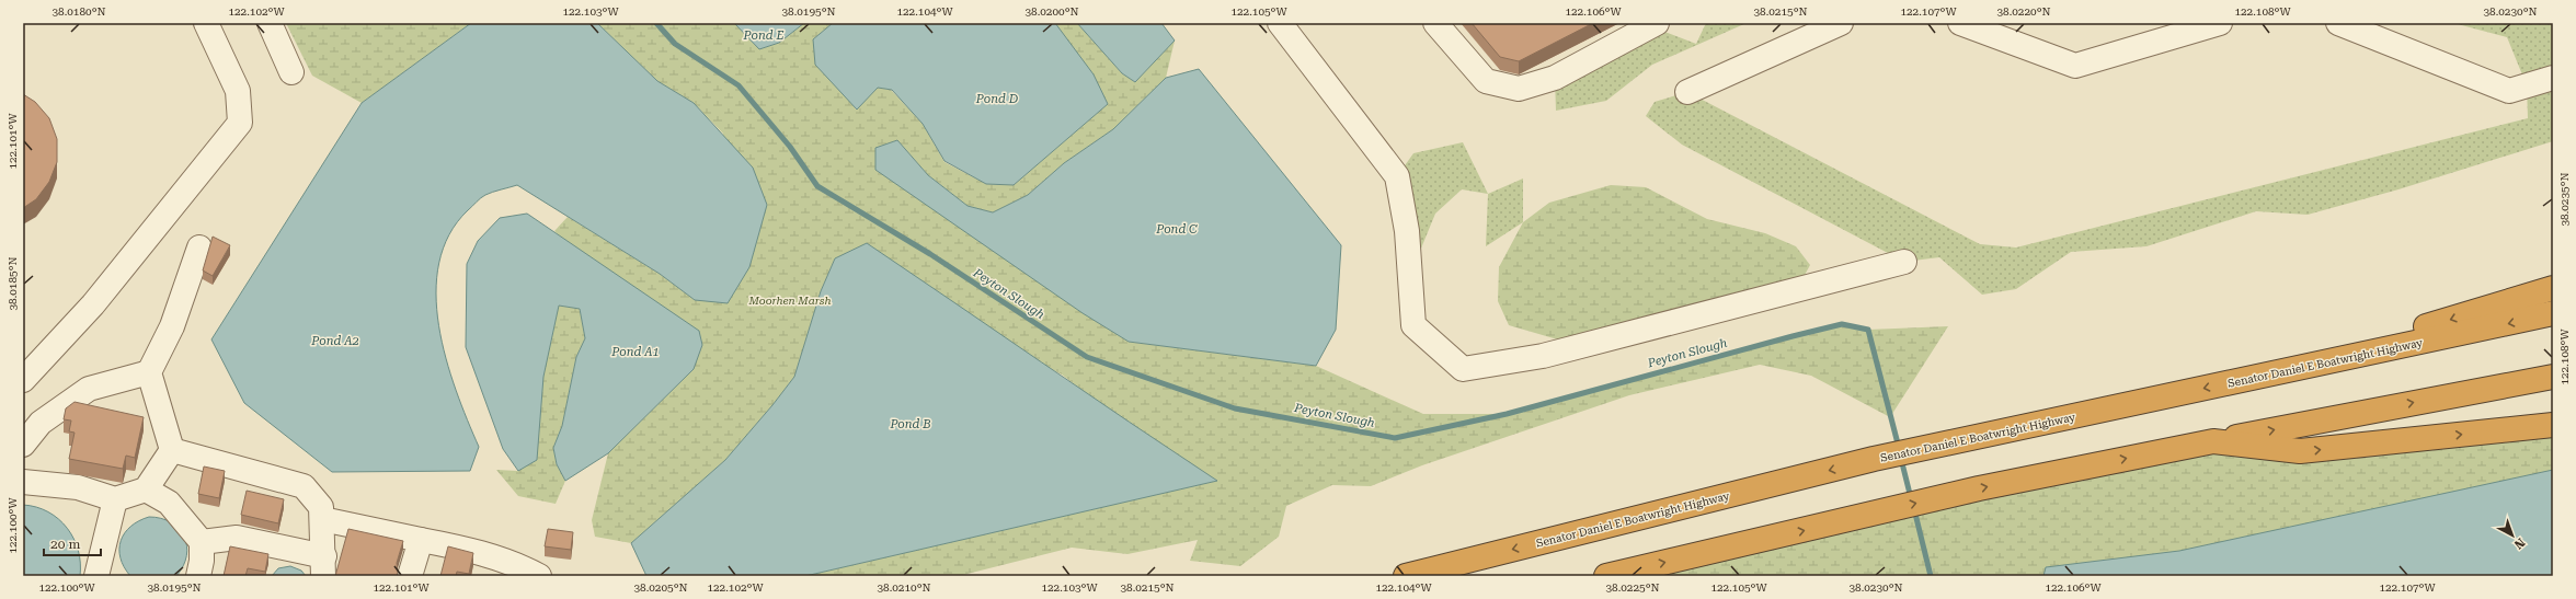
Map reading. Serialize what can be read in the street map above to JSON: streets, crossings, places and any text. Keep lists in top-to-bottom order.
{
  "streets": {
    "highway": ["Senator Daniel E Boatwright Highway"]
  },
  "water": [
    "Pond E",
    "Pond D",
    "Pond C",
    "Peyton Slough",
    "Pond A2",
    "Pond A1",
    "Pond B"
  ],
  "parks": ["Moorhen Marsh"],
  "scale_bar": "20 m",
  "north": "bottom right",
  "coordinates": [
    "38.0180°N",
    "122.102°W",
    "122.103°W",
    "38.0195°N",
    "122.104°W",
    "38.0200°N",
    "122.105°W",
    "122.106°W",
    "38.0215°N",
    "122.107°W",
    "38.0220°N",
    "122.108°W",
    "38.0230°N",
    "122.101°W",
    "38.0235°N",
    "38.0185°N",
    "122.100°W",
    "38.0205°N",
    "38.0210°N",
    "38.0225°N"
  ]
}
